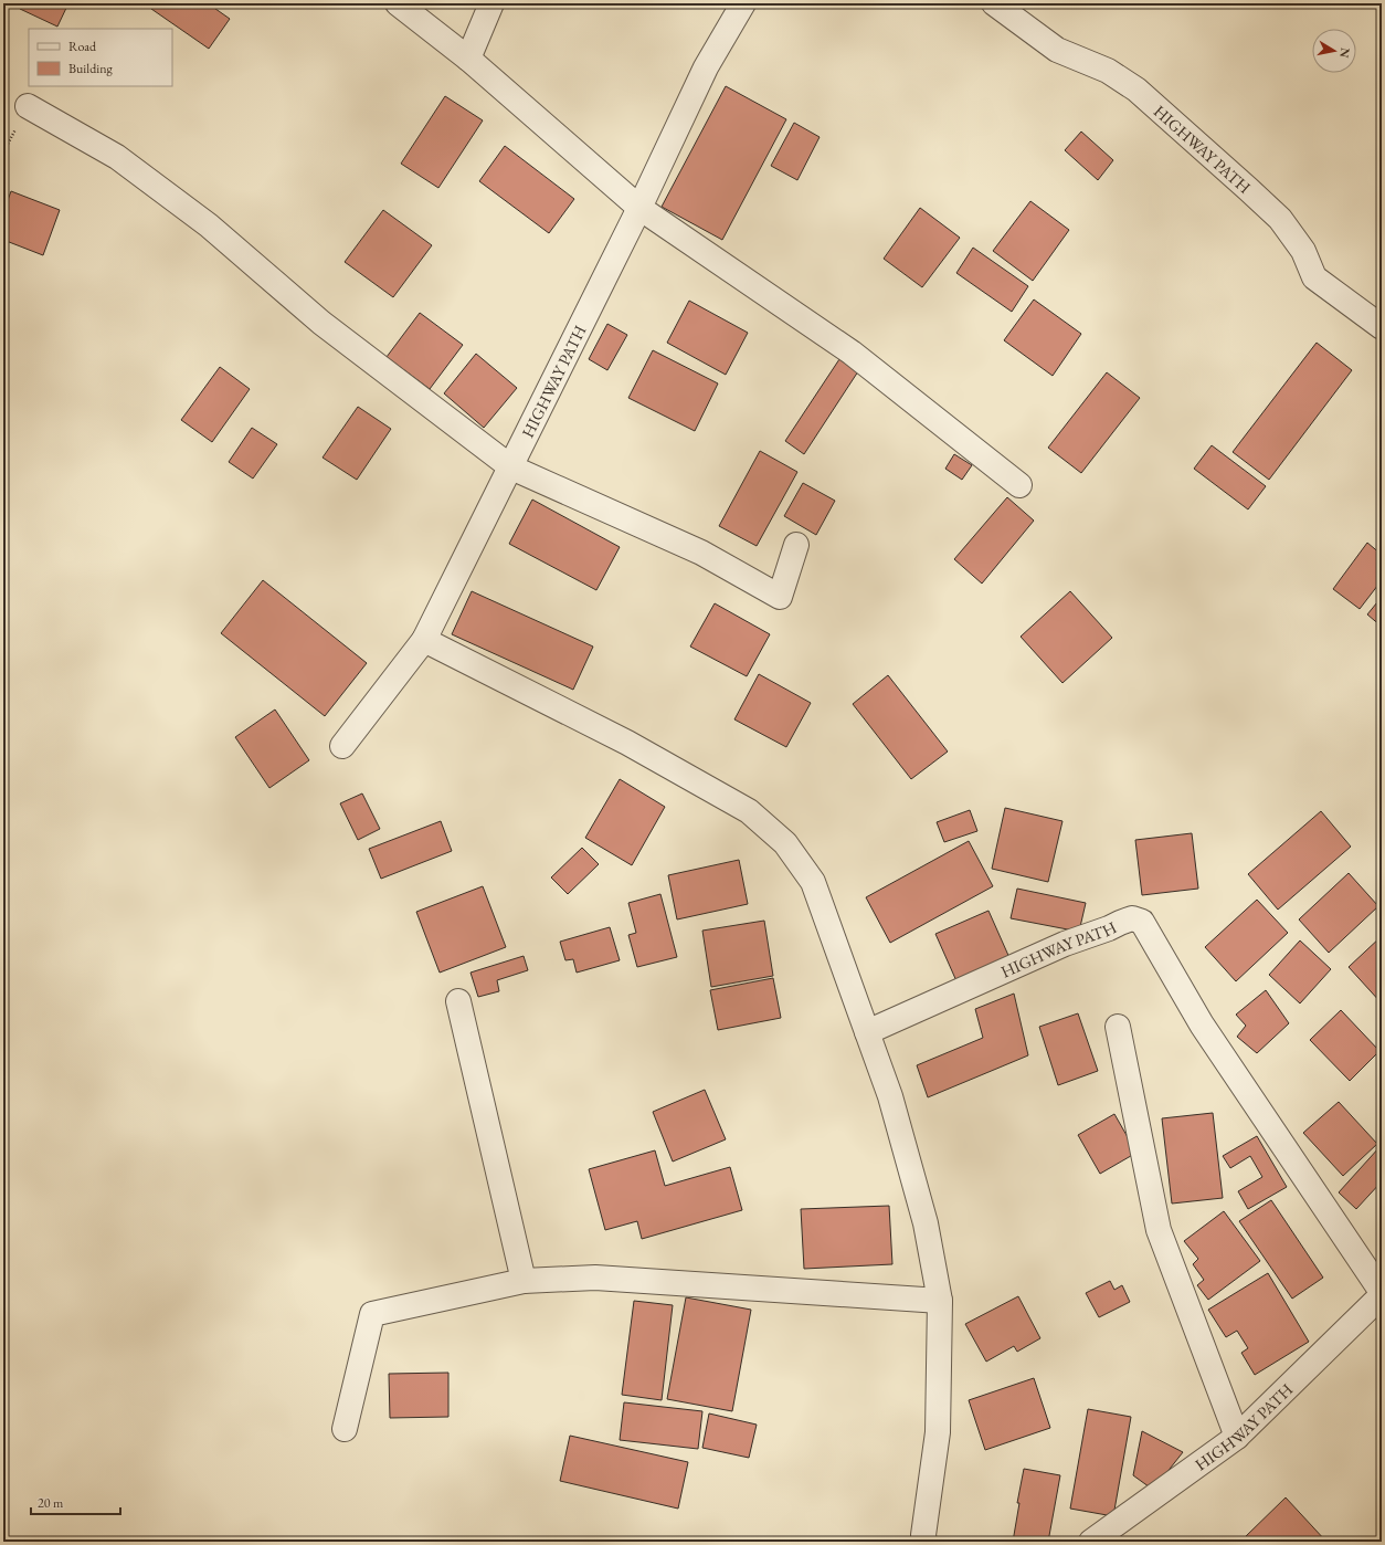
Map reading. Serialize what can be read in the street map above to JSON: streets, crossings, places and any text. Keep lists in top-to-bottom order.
{
  "streets": {
    "street": ["HIGHWAY PATH"]
  },
  "legend": ["Road", "Building"],
  "scale_bar": "20 m",
  "north": "right"
}
